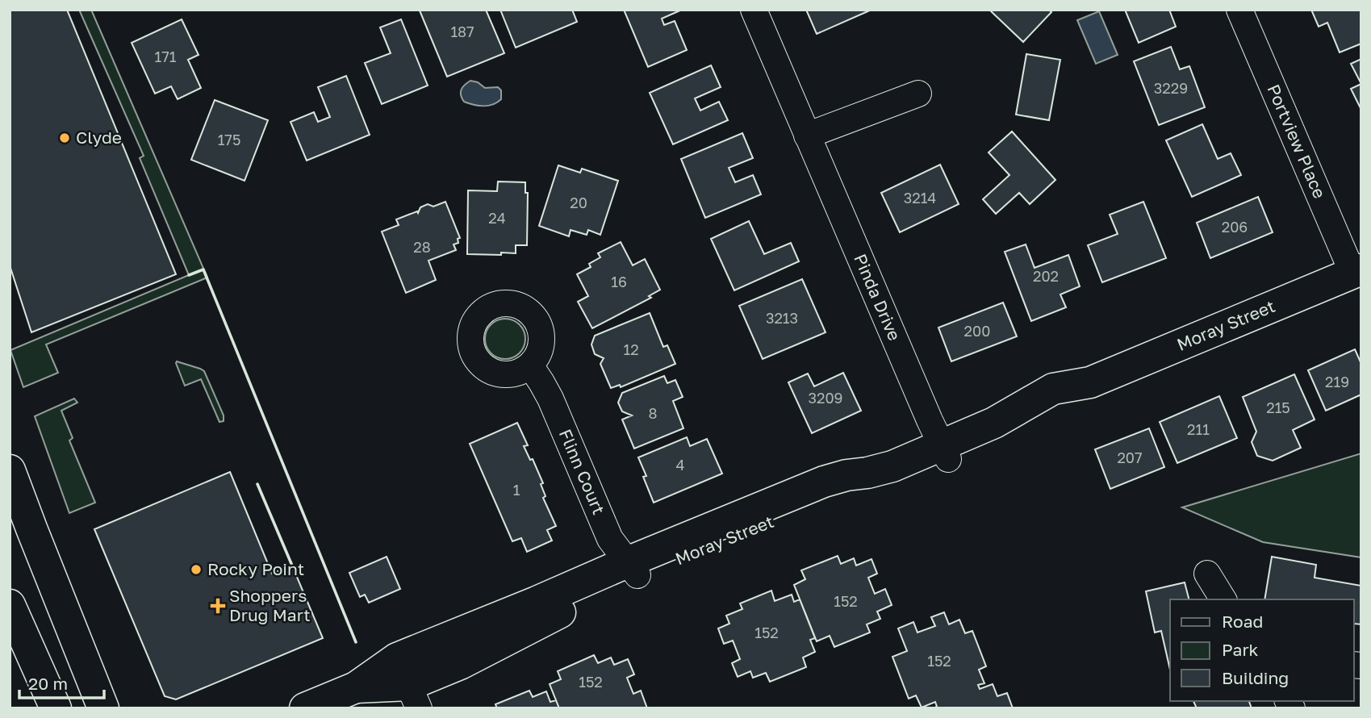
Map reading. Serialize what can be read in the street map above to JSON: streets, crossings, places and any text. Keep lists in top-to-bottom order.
{
  "streets": {
    "street": [
      "Portview Place",
      "Pinda Drive",
      "Moray Street",
      "Flinn Court"
    ]
  },
  "crossings": [
    ["Portview Place", "Moray Street"],
    ["Pinda Drive", "Moray Street"],
    ["Moray Street", "Flinn Court"]
  ],
  "places": {
    "other": ["Clyde", "Rocky Point"],
    "health": ["Shoppers Drug Mart"]
  },
  "house_numbers": [
    "187",
    "171",
    "3229",
    "175",
    "3214",
    "20",
    "24",
    "206",
    "28",
    "202",
    "16",
    "3213",
    "200",
    "12",
    "219",
    "3209",
    "215",
    "8",
    "211",
    "207",
    "4",
    "1",
    "152",
    "152",
    "152",
    "152"
  ],
  "legend": ["Road", "Park", "Building"],
  "scale_bar": "20 m"
}
